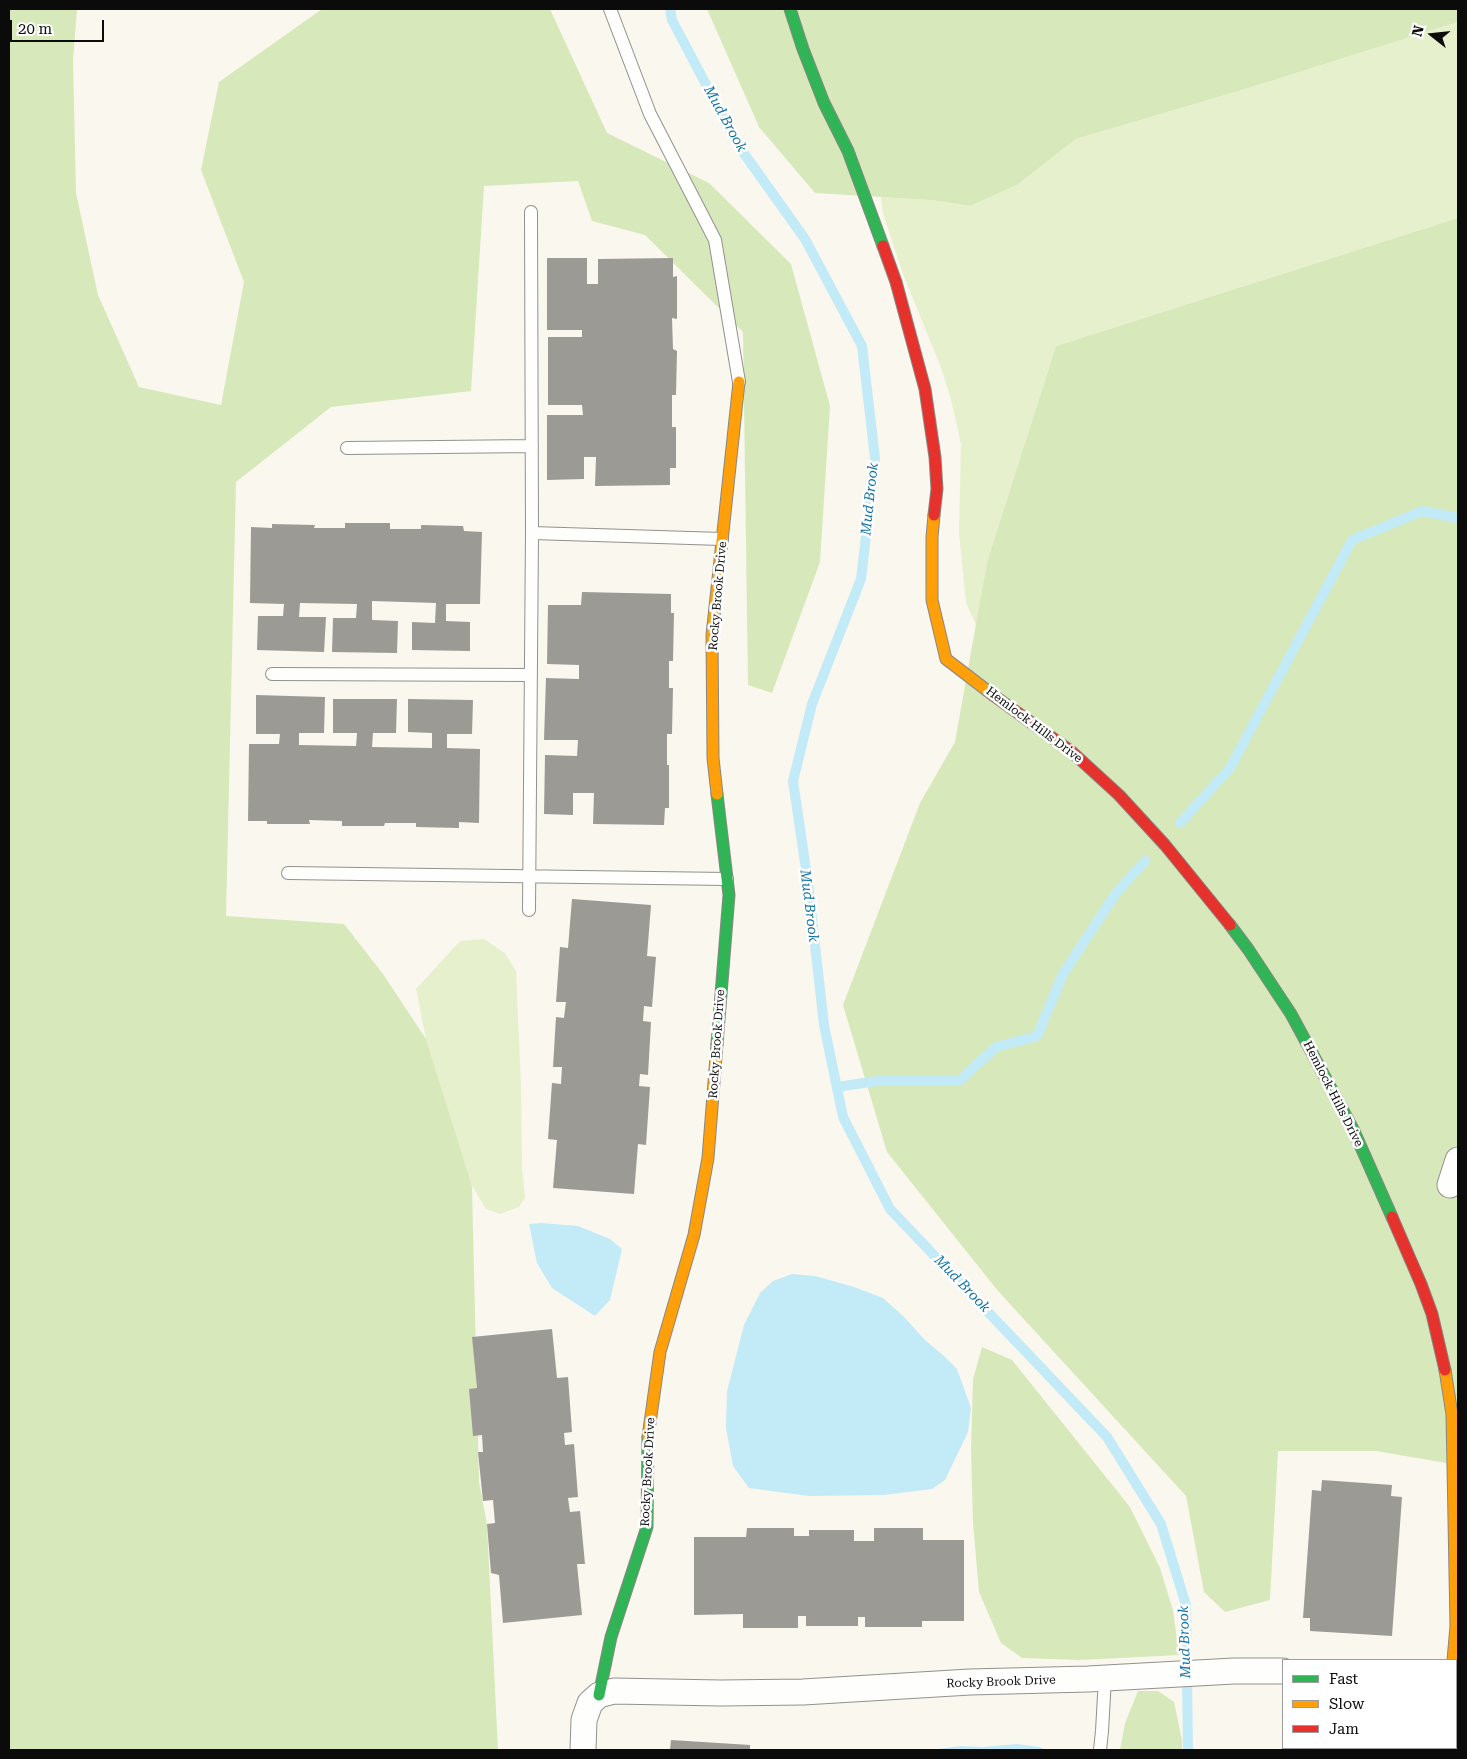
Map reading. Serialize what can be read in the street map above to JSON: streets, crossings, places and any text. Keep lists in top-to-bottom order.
{
  "streets": {
    "street": ["Rocky Brook Drive", "Hemlock Hills Drive"]
  },
  "water": ["Mud Brook"],
  "legend": ["Fast", "Slow", "Jam"],
  "scale_bar": "20 m",
  "north": "left"
}
